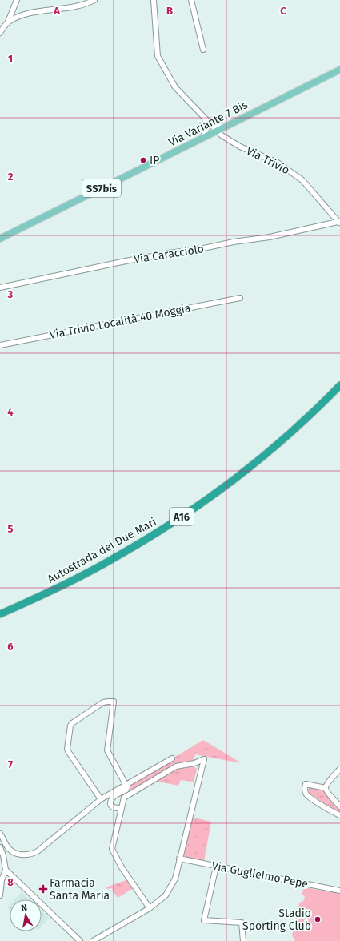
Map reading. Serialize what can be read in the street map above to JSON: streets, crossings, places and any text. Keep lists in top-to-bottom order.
{
  "streets": {
    "highway": ["A16", "Autostrada dei Due Mari"],
    "main road": ["Via Variante 7 Bis", "SS7bis"],
    "street": [
      "Via Trivio",
      "Via Caracciolo",
      "Via Trivio Località 40 Moggia",
      "Via Guglielmo Pepe"
    ]
  },
  "crossings": [
    ["Via Variante 7 Bis", "Via Trivio"],
    ["Via Trivio", "Via Caracciolo"]
  ],
  "places": {
    "other": ["IP", "Stadio Sporting Club"],
    "health": ["Farmacia Santa Maria"]
  },
  "north": "top",
  "grid": {
    "columns": ["A", "B", "C"],
    "rows": [
      "1",
      "2",
      "3",
      "4",
      "5",
      "6",
      "7",
      "8"
    ]
  }
}
